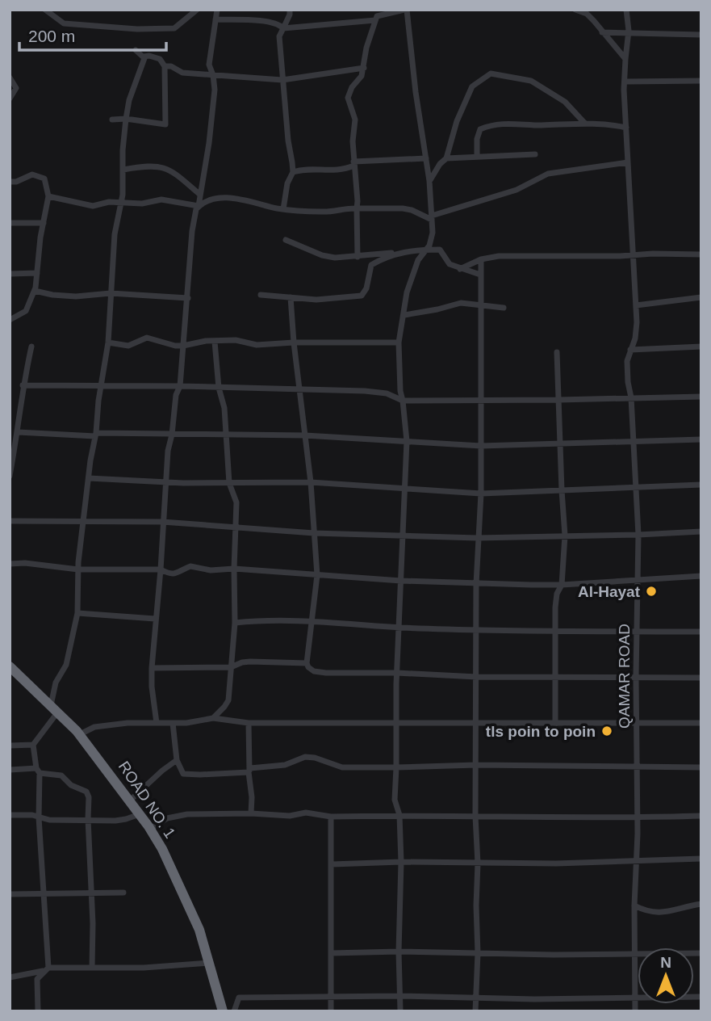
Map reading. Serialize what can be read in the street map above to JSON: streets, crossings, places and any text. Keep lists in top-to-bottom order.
{
  "streets": {
    "highway": ["ROAD NO. 1"],
    "street": ["QAMAR ROAD"]
  },
  "places": ["Al-Hayat", "tls poin to poin"],
  "scale_bar": "200 m",
  "north": "top"
}
